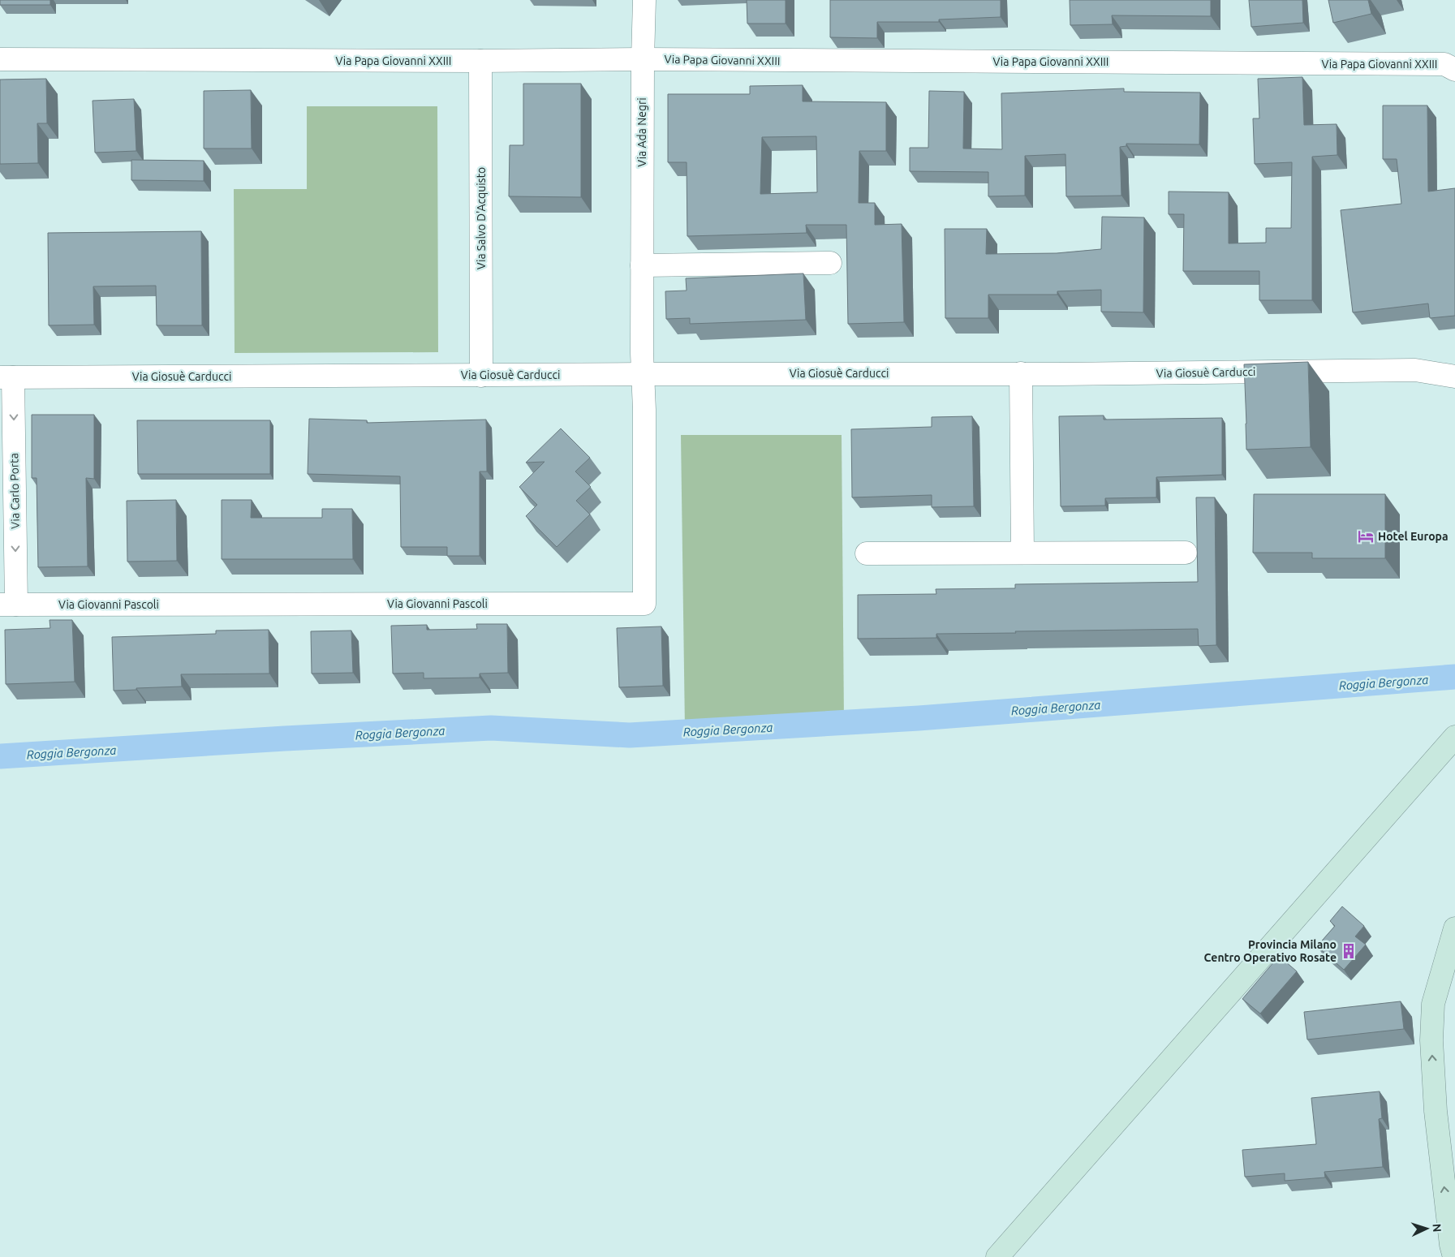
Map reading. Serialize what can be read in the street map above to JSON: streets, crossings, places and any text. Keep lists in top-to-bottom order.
{
  "streets": {
    "street": [
      "Via Papa Giovanni XXIII",
      "Via Ada Negri",
      "Via Salvo D'Acquisto",
      "Via Giosuè Carducci",
      "Via Carlo Porta",
      "Via Giovanni Pascoli"
    ]
  },
  "crossings": [
    ["Via Papa Giovanni XXIII", "Via Ada Negri"],
    ["Via Papa Giovanni XXIII", "Via Salvo D'Acquisto"],
    ["Via Ada Negri", "Via Giosuè Carducci"],
    ["Via Ada Negri", "Via Giovanni Pascoli"],
    ["Via Salvo D'Acquisto", "Via Giosuè Carducci"],
    ["Via Giosuè Carducci", "Via Carlo Porta"],
    ["Via Giosuè Carducci", "Via Giovanni Pascoli"],
    ["Via Carlo Porta", "Via Giovanni Pascoli"]
  ],
  "one_way": ["Via Carlo Porta"],
  "water": ["Roggia Bergonza"],
  "places": {
    "hotel": ["Hotel Europa"],
    "building": ["Provincia Milano Centro Operativo Rosate"]
  },
  "north": "right"
}
